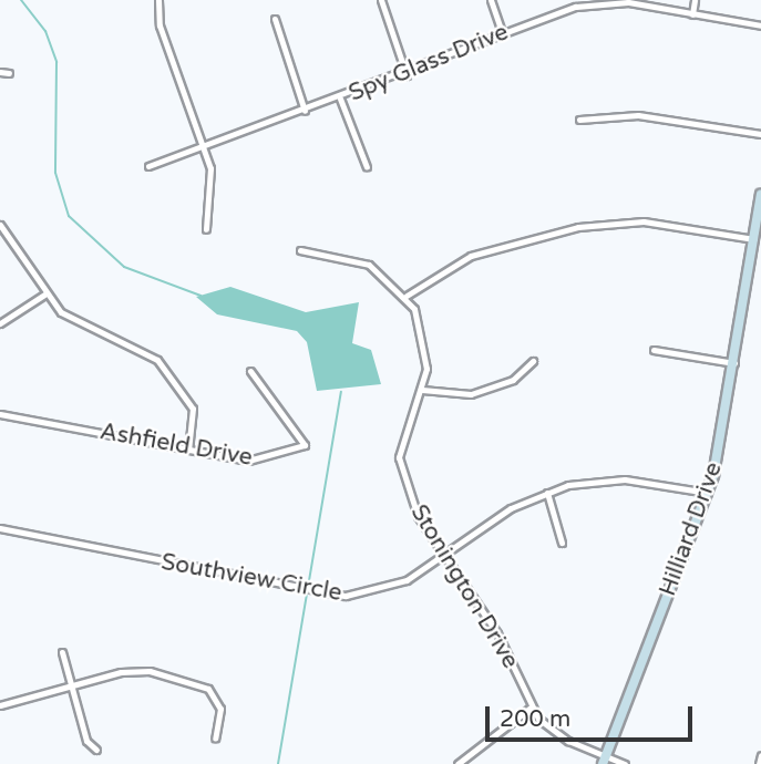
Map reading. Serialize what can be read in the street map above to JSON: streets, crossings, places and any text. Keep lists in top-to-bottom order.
{
  "streets": {
    "street": [
      "Spy Glass Drive",
      "Ashfield Drive",
      "Hilliard Drive",
      "Southview Circle",
      "Stonington Drive"
    ]
  },
  "crossings": [
    ["Hilliard Drive", "Southview Circle"],
    ["Hilliard Drive", "Stonington Drive"],
    ["Southview Circle", "Stonington Drive"]
  ],
  "scale_bar": "200 m"
}
